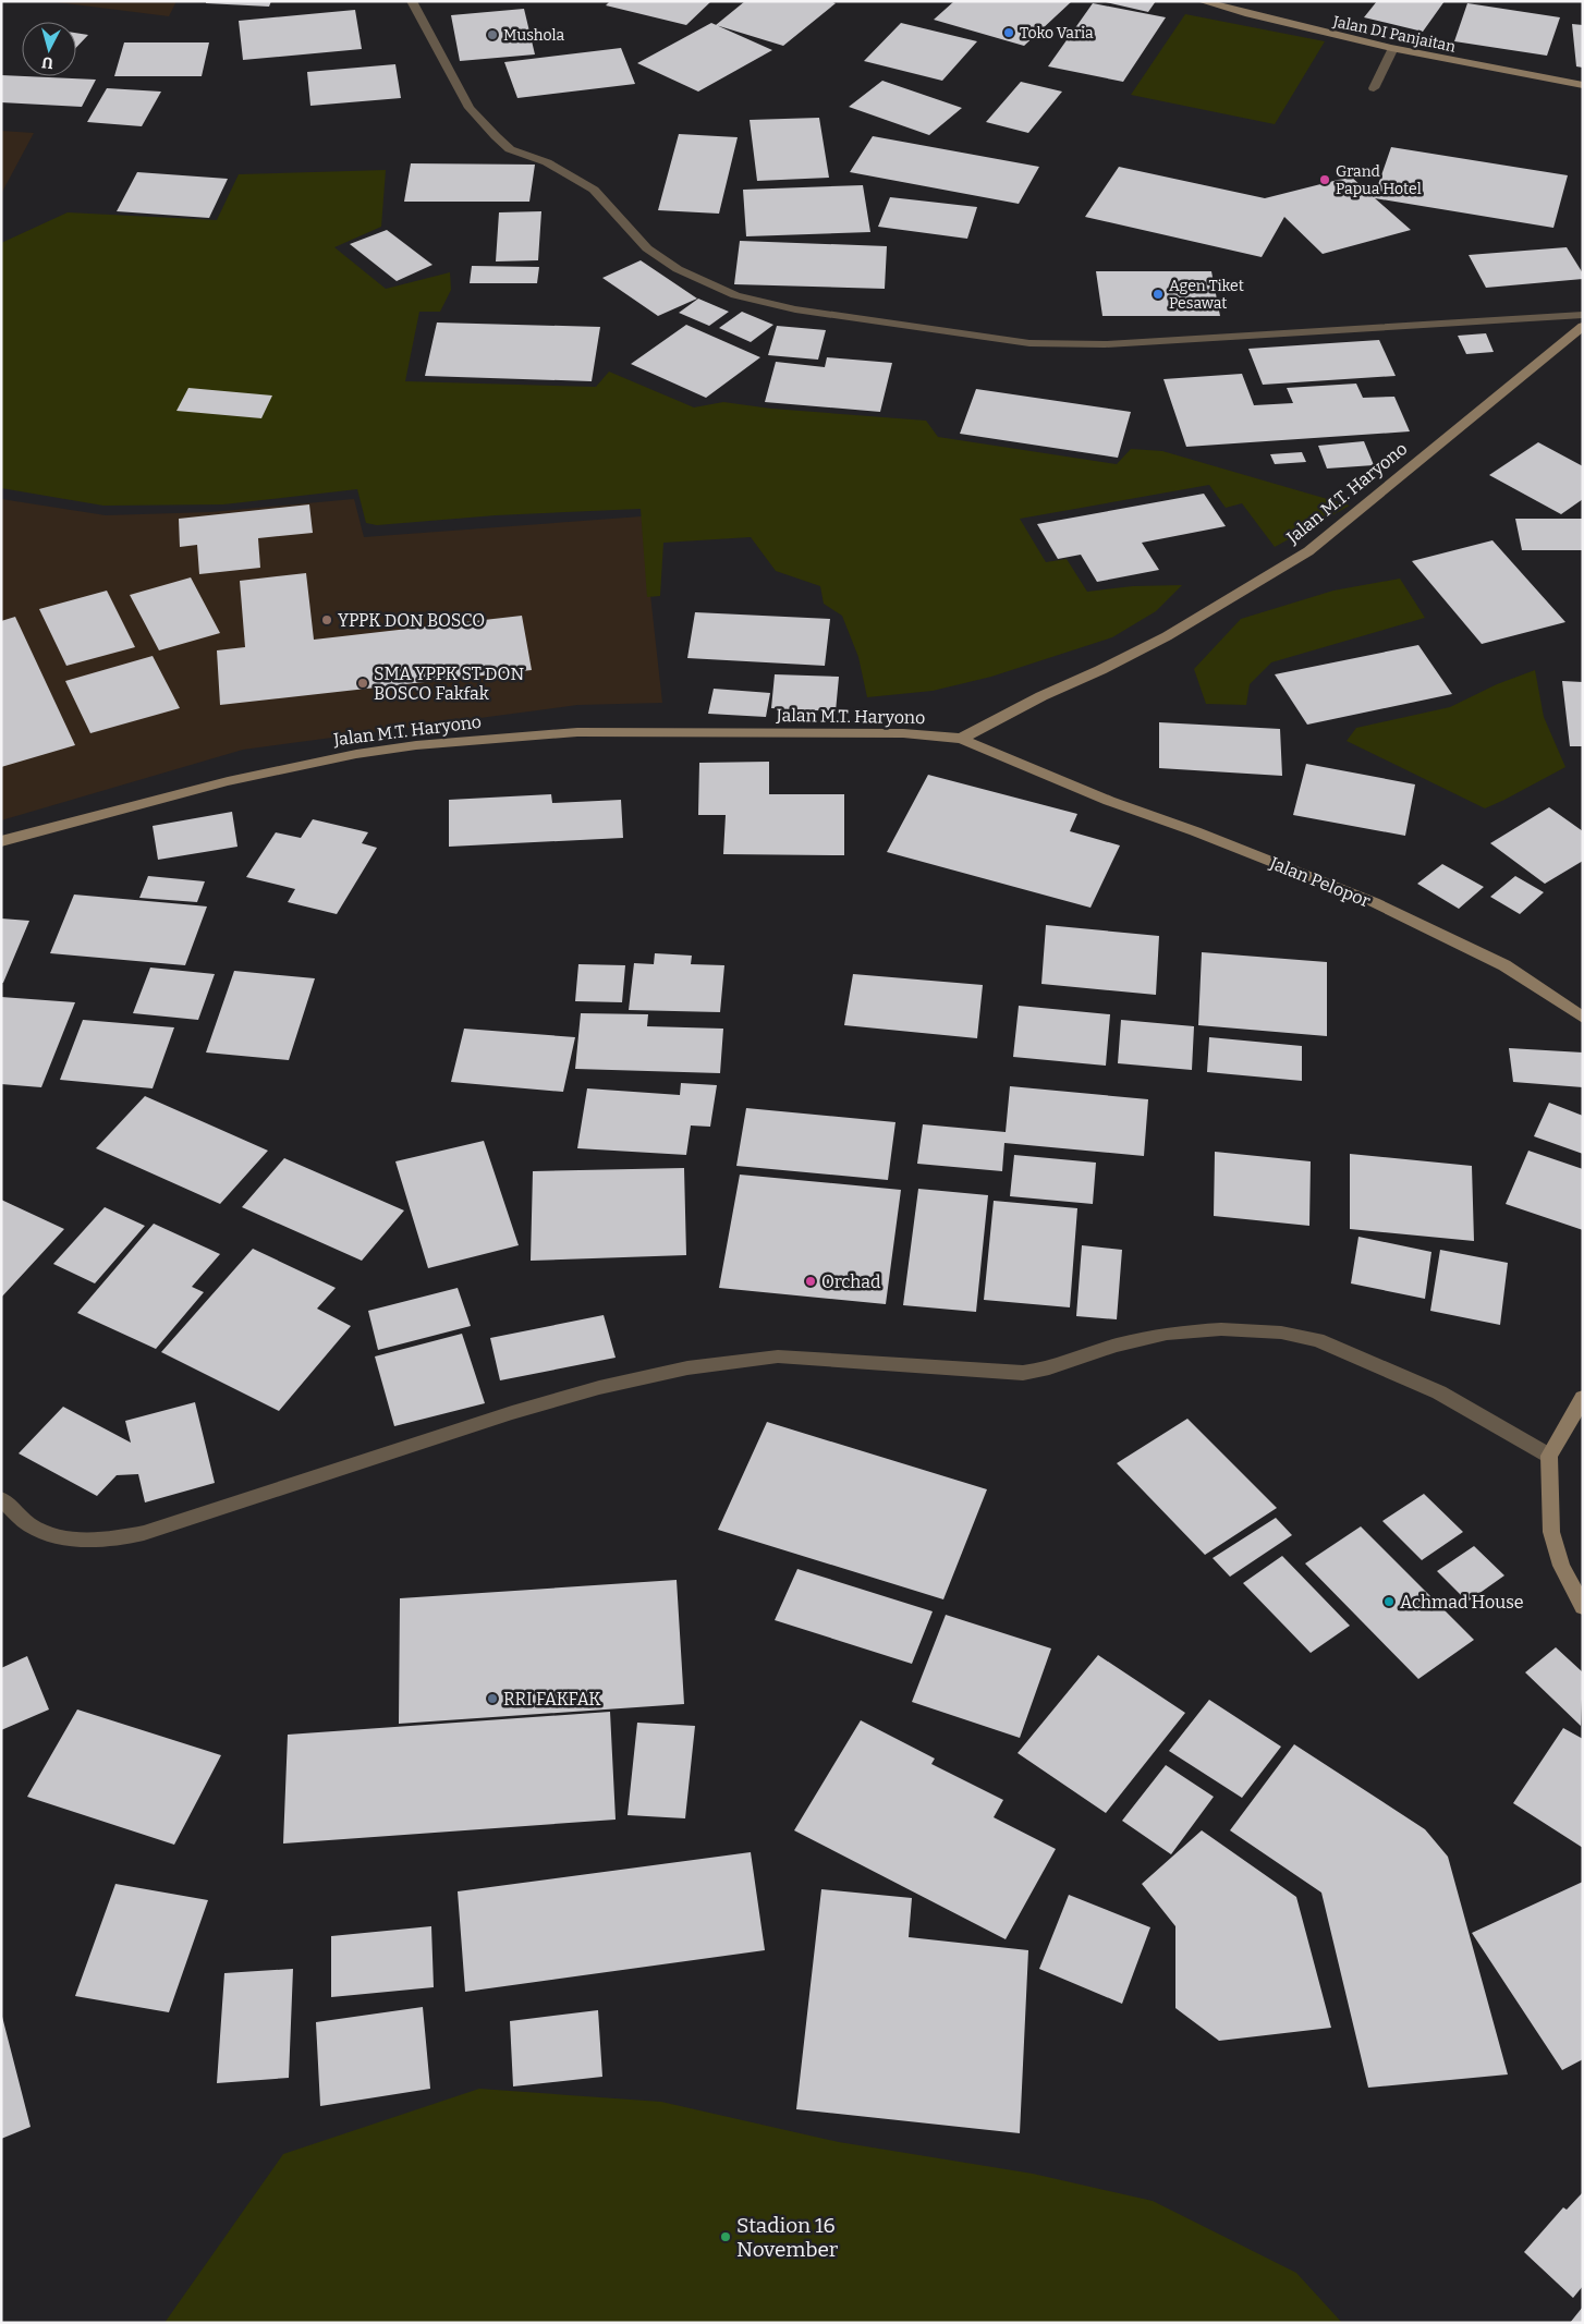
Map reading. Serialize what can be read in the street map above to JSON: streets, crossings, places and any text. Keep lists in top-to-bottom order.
{
  "streets": {
    "main road": ["Jalan DI Panjaitan", "Jalan M.T. Haryono", "Jalan Pelopor"]
  },
  "crossings": [
    ["Jalan M.T. Haryono", "Jalan Pelopor"]
  ],
  "places": [
    "Toko Varia",
    "Mushola",
    "Grand Papua Hotel",
    "Agen Tiket Pesawat",
    "YPPK DON BOSCO",
    "SMA YPPK ST DON BOSCO Fakfak",
    "Orchad",
    "Achmad House",
    "RRI FAKFAK",
    "Stadion 16 November"
  ],
  "north": "bottom"
}
